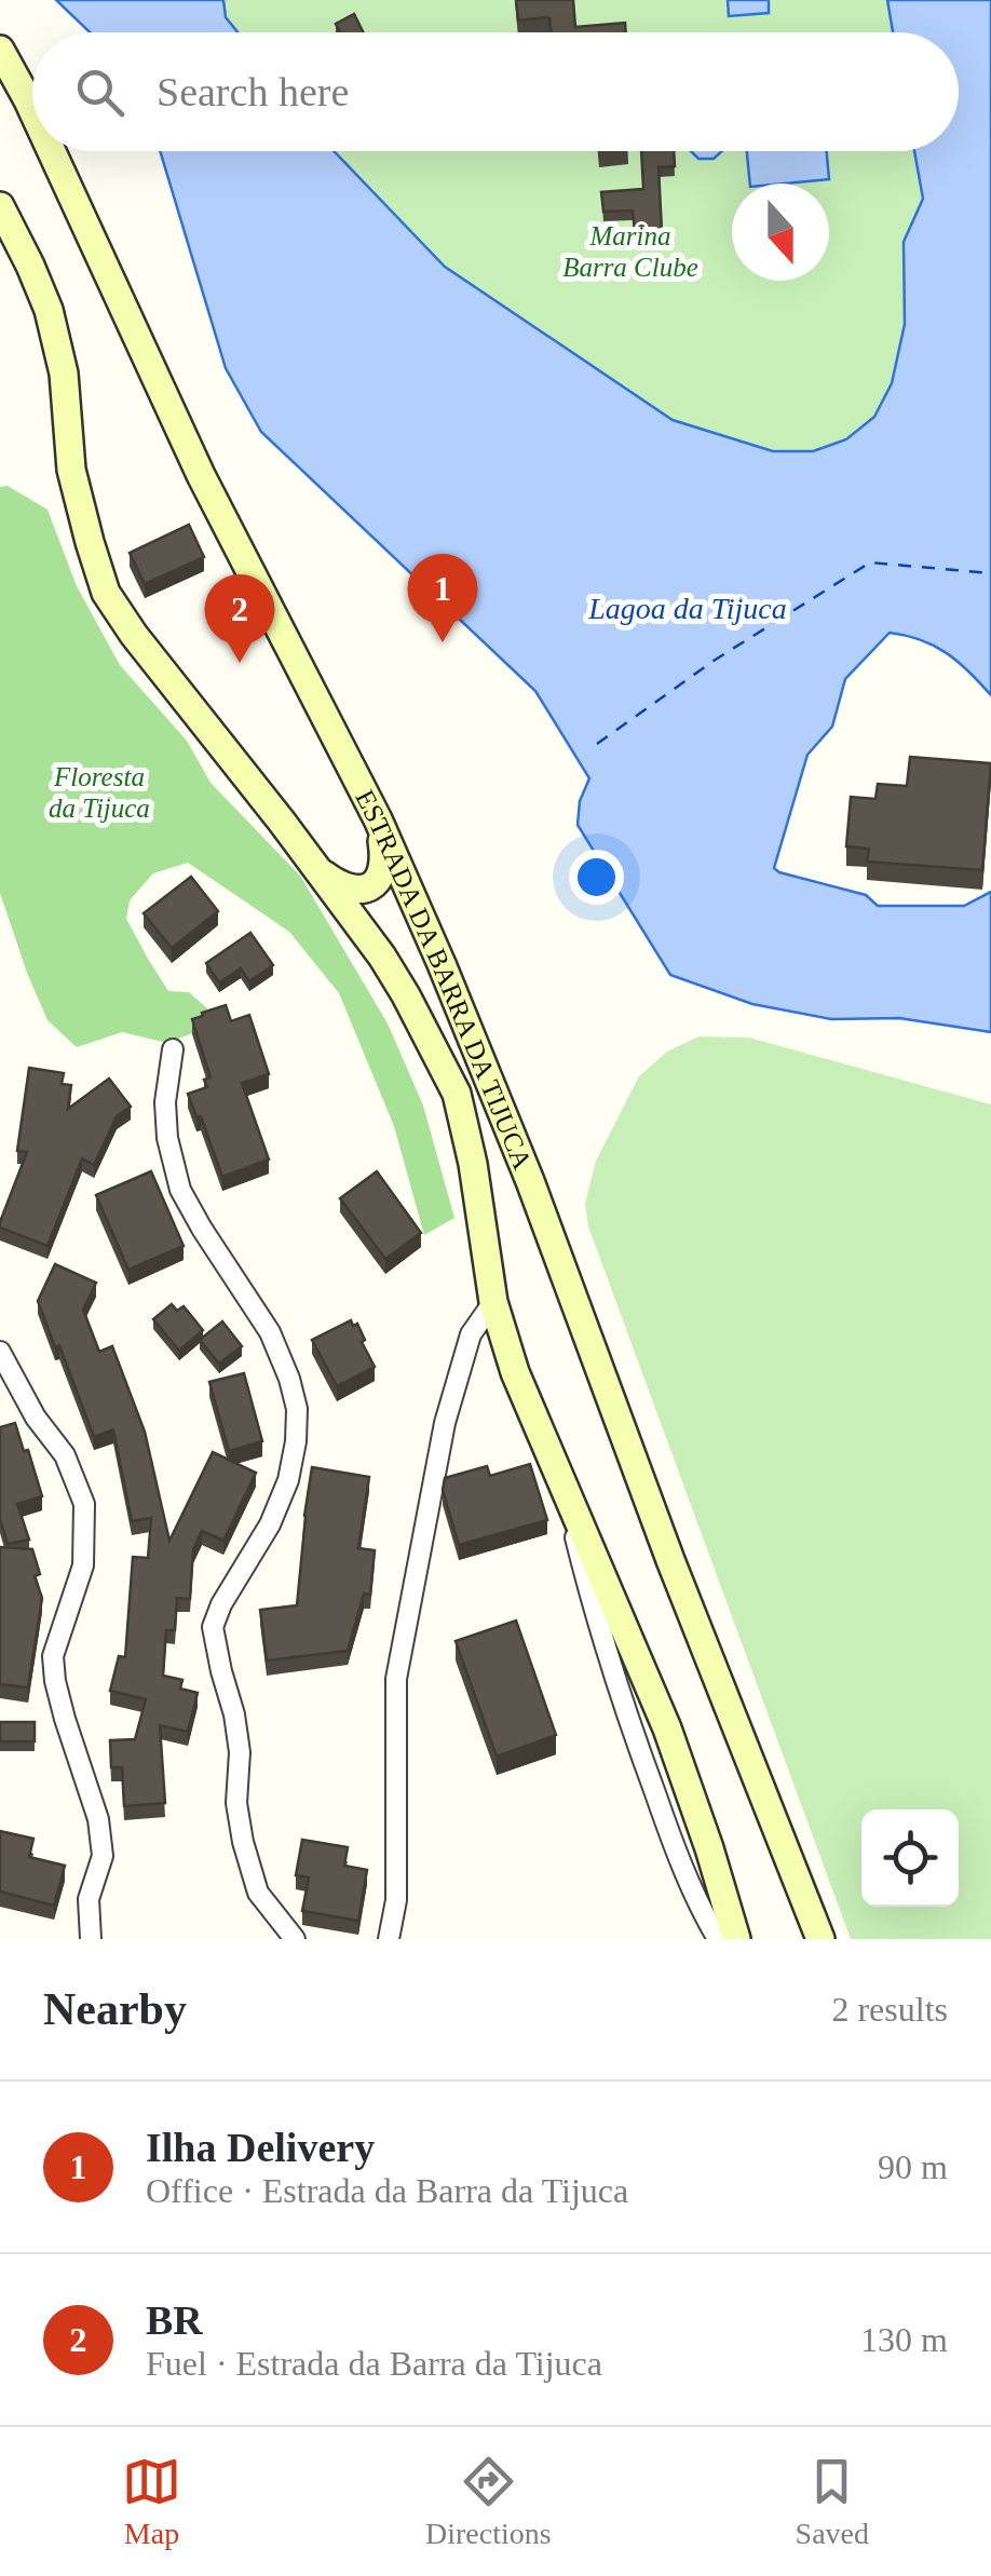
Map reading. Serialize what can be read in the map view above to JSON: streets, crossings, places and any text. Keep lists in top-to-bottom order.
{
  "streets": {
    "main road": ["ESTRADA DA BARRA DA TIJUCA"]
  },
  "water": ["Lagoa da Tijuca"],
  "parks": ["Marina Barra Clube", "Floresta da Tijuca"],
  "north": "bottom",
  "page": {
    "search": "Search here",
    "pins": ["1", "2"],
    "heading": ["Nearby", "2 results"],
    "list": [
      {
        "mark": "1",
        "name": "Ilha Delivery",
        "note": "Office · Estrada da Barra da Tijuca",
        "value": "90 m"
      },
      {
        "mark": "2",
        "name": "BR",
        "note": "Fuel · Estrada da Barra da Tijuca",
        "value": "130 m"
      }
    ],
    "nav": ["Map", "Directions", "Saved"]
  }
}
